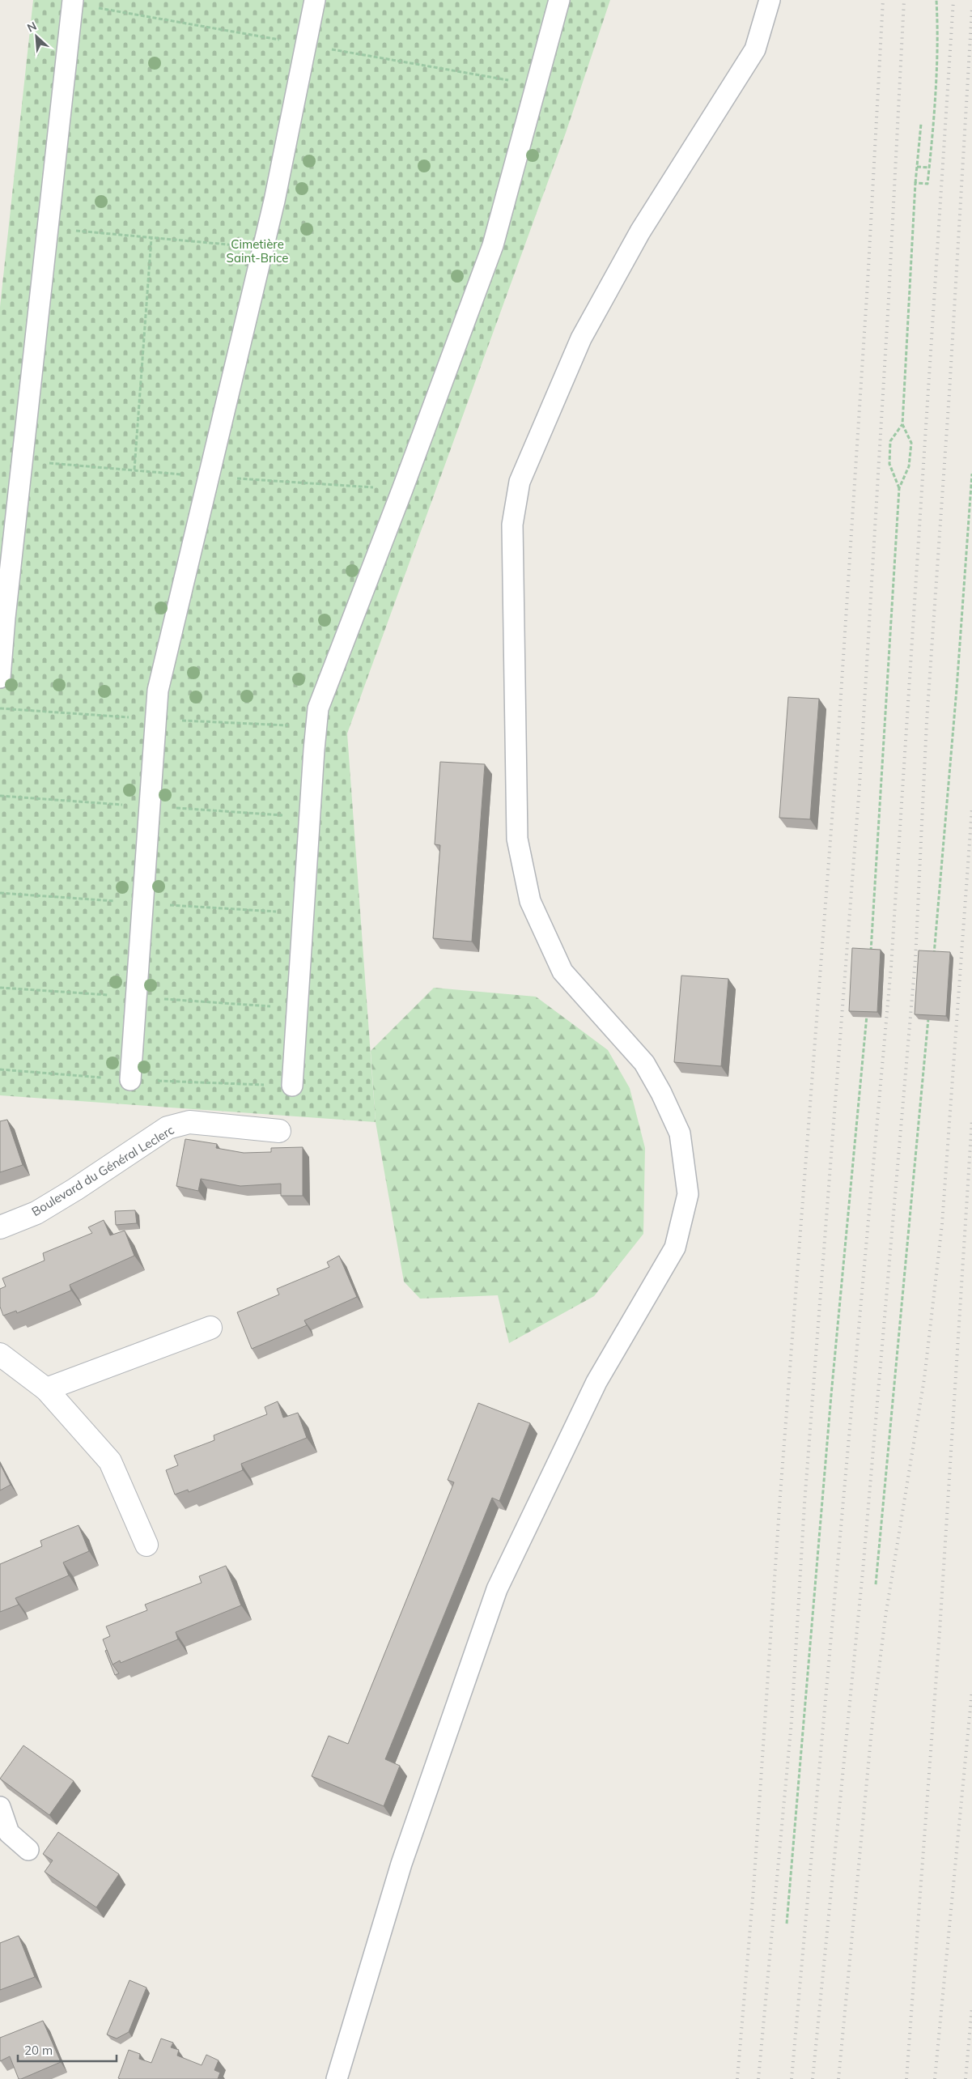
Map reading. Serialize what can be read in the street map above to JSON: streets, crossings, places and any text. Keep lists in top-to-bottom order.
{
  "streets": {
    "street": ["Boulevard du Général Leclerc"]
  },
  "parks": ["Cimetière Saint-Brice"],
  "scale_bar": "20 m",
  "north": "top left"
}
